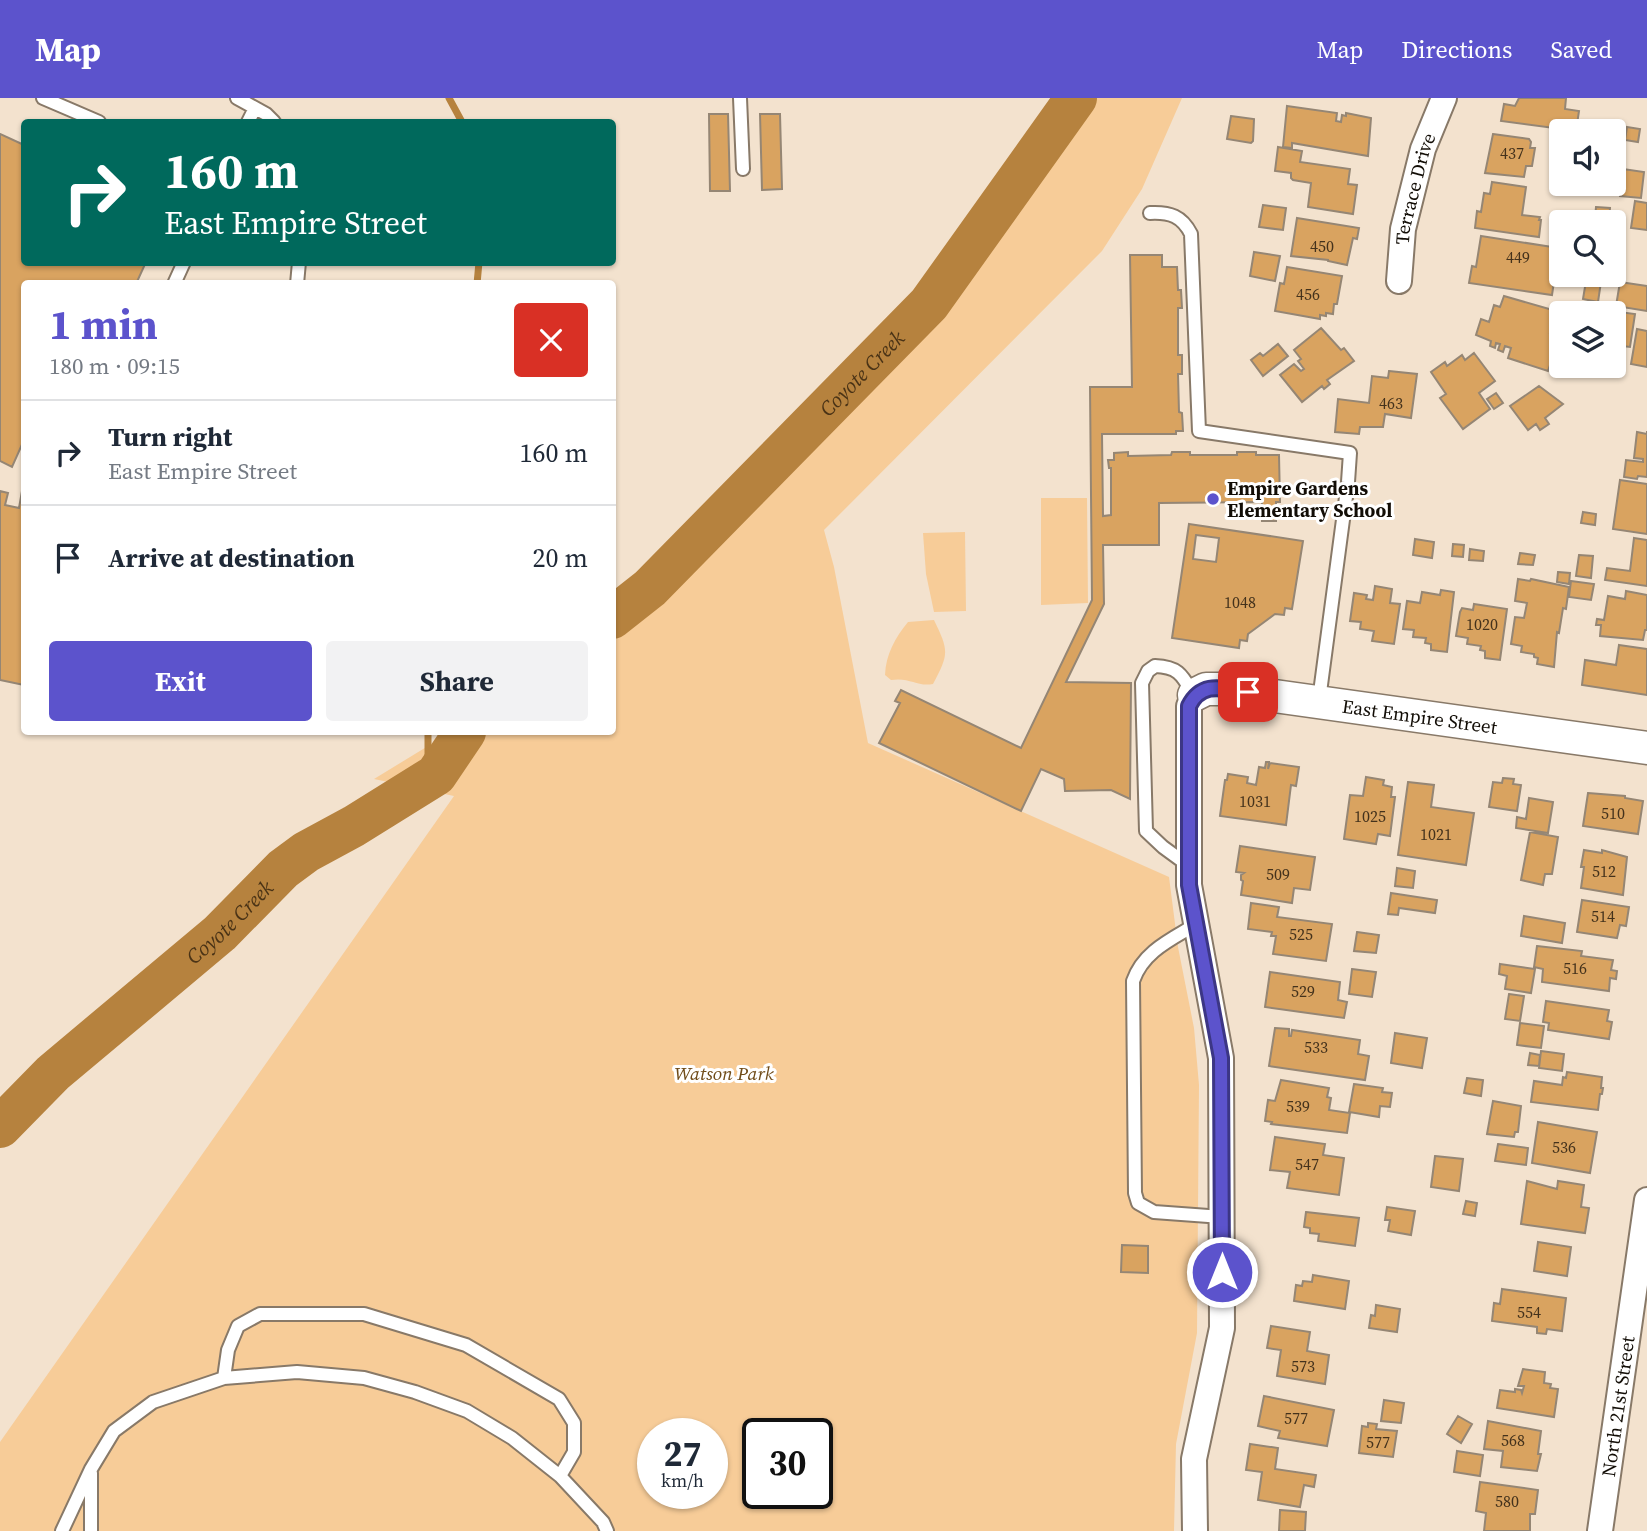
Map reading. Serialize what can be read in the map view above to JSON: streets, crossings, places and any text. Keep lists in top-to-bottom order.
{
  "streets": {
    "street": ["Terrace Drive", "East Empire Street", "North 21st Street"]
  },
  "water": ["Coyote Creek"],
  "parks": ["Watson Park"],
  "places": ["Empire Gardens Elementary School"],
  "house_numbers": [
    "437",
    "450",
    "449",
    "456",
    "463",
    "1048",
    "1020",
    "1031",
    "510",
    "1025",
    "1021",
    "512",
    "509",
    "514",
    "525",
    "516",
    "529",
    "533",
    "539",
    "536",
    "547",
    "554",
    "573",
    "577",
    "568",
    "577",
    "580"
  ],
  "page": {
    "header": "Map",
    "nav": ["Map", "Directions", "Saved"],
    "turn": ["160 m", "East Empire Street"],
    "heading": ["1 min", "180 m · 09:15"],
    "list": [
      {
        "name": "Turn right",
        "note": "East Empire Street",
        "value": "160 m"
      },
      {
        "name": "Arrive at destination",
        "value": "20 m"
      }
    ],
    "buttons": ["Exit", "Share"],
    "speed": "27 km/h",
    "limit": "30"
  }
}
